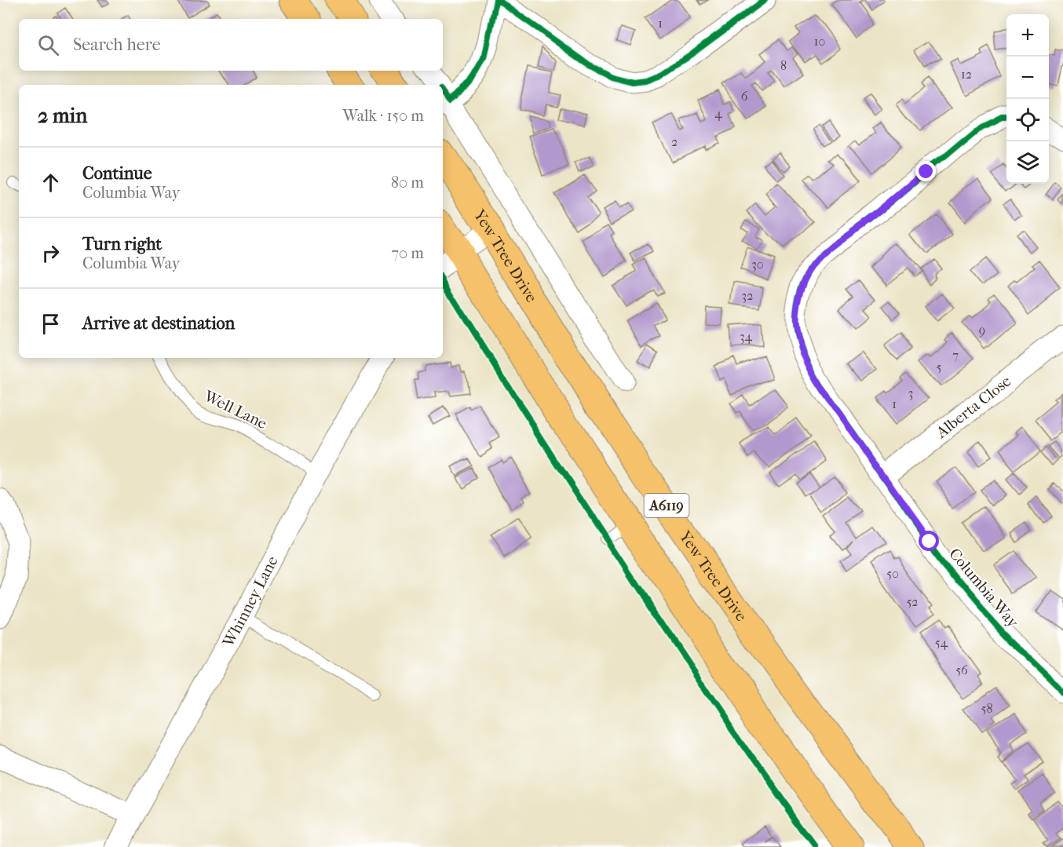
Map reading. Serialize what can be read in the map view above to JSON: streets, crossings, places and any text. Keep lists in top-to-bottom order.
{
  "streets": {
    "highway": ["Yew Tree Drive", "A6119"],
    "street": ["Alberta Close", "Columbia Way", "Whinney Lane"],
    "lane": ["Well Lane"]
  },
  "crossings": [
    ["Alberta Close", "Columbia Way"],
    ["Well Lane", "Whinney Lane"]
  ],
  "house_numbers": [
    "1",
    "10",
    "8",
    "12",
    "6",
    "4",
    "2",
    "30",
    "32",
    "9",
    "34",
    "7",
    "5",
    "3",
    "1",
    "50",
    "52",
    "54",
    "56",
    "58"
  ],
  "page": {
    "map_buttons": ["+", "−"],
    "search": "Search here",
    "heading": ["2 min", "Walk · 150 m"],
    "list": [
      ["Continue", "Columbia Way", "80 m"],
      ["Turn right", "Columbia Way", "70 m"],
      "Arrive at destination"
    ]
  }
}
